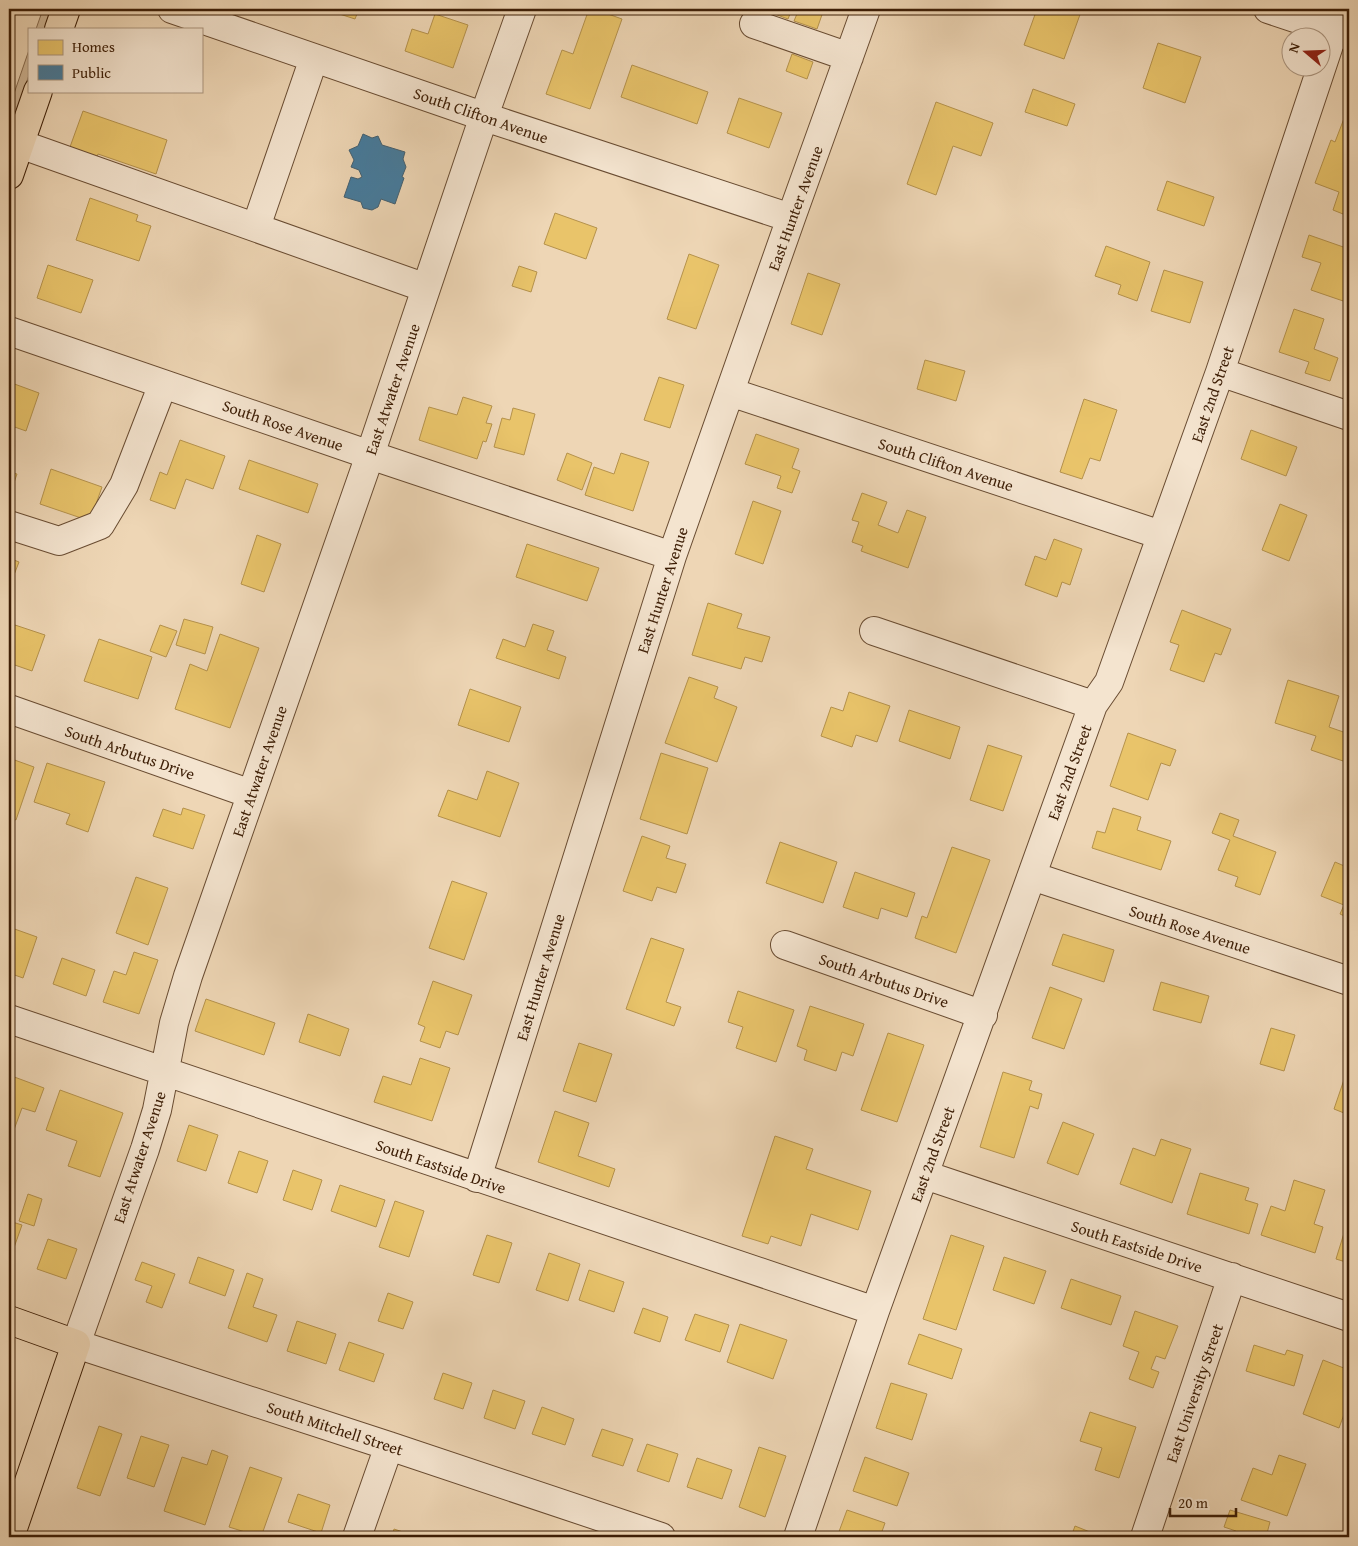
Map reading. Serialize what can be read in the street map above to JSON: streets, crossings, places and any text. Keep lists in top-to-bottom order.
{
  "streets": {
    "main road": ["East Atwater Avenue", "South Mitchell Street"],
    "street": [
      "South Clifton Avenue",
      "East Hunter Avenue",
      "East 2nd Street",
      "South Rose Avenue",
      "South Arbutus Drive",
      "South Eastside Drive",
      "East University Street"
    ]
  },
  "crossings": [
    ["South Clifton Avenue", "East Hunter Avenue"],
    ["South Clifton Avenue", "East Atwater Avenue"],
    ["South Clifton Avenue", "East 2nd Street"],
    ["East Hunter Avenue", "South Rose Avenue"],
    ["East Hunter Avenue", "South Eastside Drive"],
    ["East Atwater Avenue", "South Rose Avenue"],
    ["East Atwater Avenue", "South Arbutus Drive"],
    ["East Atwater Avenue", "South Eastside Drive"],
    ["East Atwater Avenue", "South Mitchell Street"],
    ["East 2nd Street", "South Rose Avenue"],
    ["East 2nd Street", "South Arbutus Drive"],
    ["East 2nd Street", "South Eastside Drive"],
    ["South Eastside Drive", "East University Street"]
  ],
  "legend": ["Homes", "Public"],
  "scale_bar": "20 m",
  "north": "left"
}
